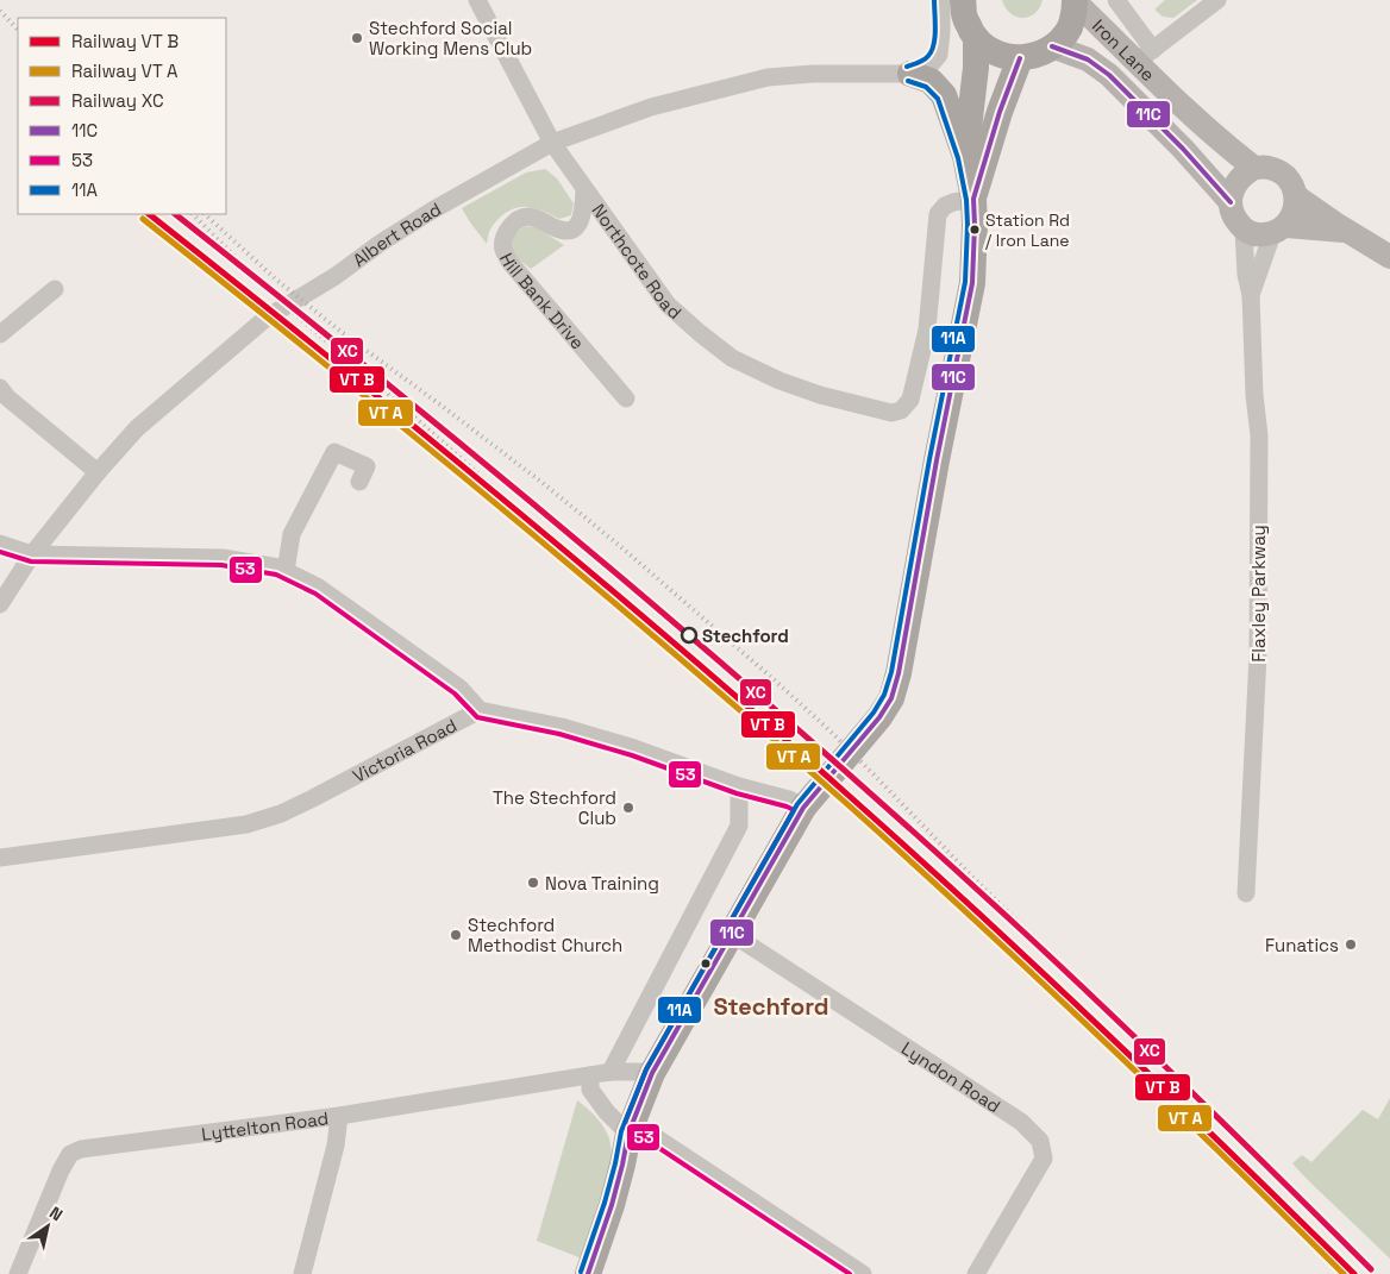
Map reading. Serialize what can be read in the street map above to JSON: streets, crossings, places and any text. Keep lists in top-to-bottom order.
{
  "streets": {
    "street": [
      "Iron Lane",
      "Albert Road",
      "Northcote Road",
      "Hill Bank Drive",
      "Flaxley Parkway",
      "Victoria Road",
      "Lyndon Road",
      "Lyttelton Road"
    ]
  },
  "crossings": [
    ["Iron Lane", "Flaxley Parkway"],
    ["Albert Road", "Northcote Road"],
    ["Northcote Road", "Hill Bank Drive"]
  ],
  "districts": ["Stechford"],
  "places": [
    "Stechford Social Working Mens Club",
    "Station Rd / Iron Lane",
    "Stechford",
    "The Stechford Club",
    "Nova Training",
    "Stechford Methodist Church",
    "Funatics"
  ],
  "lines": [
    "transit line 11A",
    "transit line 11C",
    "rail line XC",
    "transit line 53"
  ],
  "legend": [
    "Railway VT B",
    "Railway VT A",
    "Railway XC",
    "11C",
    "53",
    "11A"
  ],
  "north": "top right"
}
